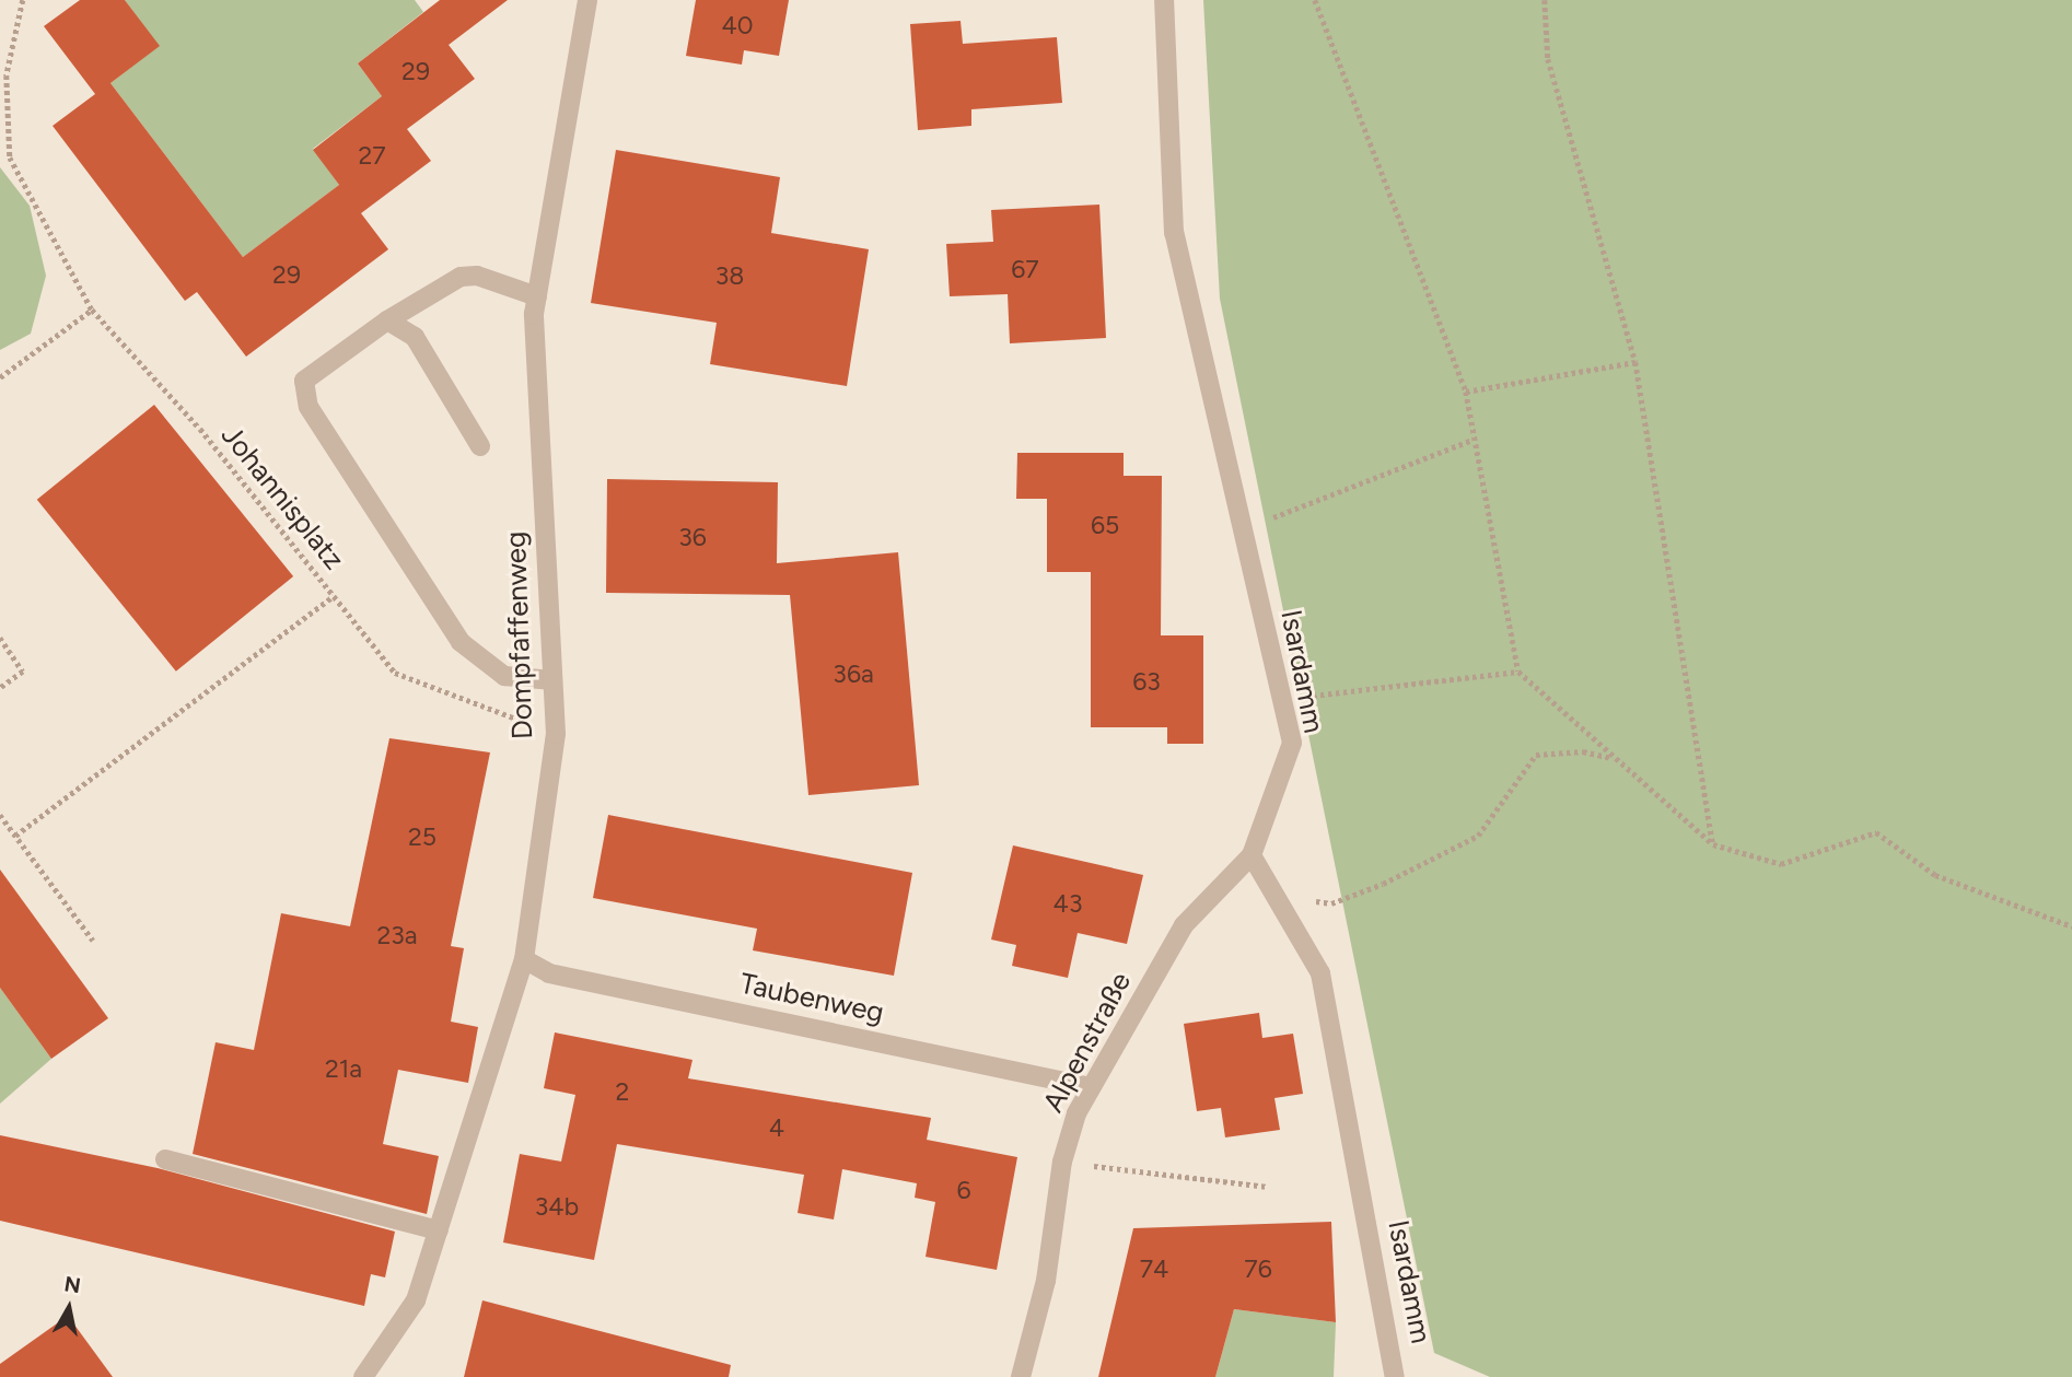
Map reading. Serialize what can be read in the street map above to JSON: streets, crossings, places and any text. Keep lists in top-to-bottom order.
{
  "streets": {
    "street": [
      "Dompfaffenweg",
      "Isardamm",
      "Taubenweg",
      "Alpenstraße"
    ],
    "path": ["Johannisplatz"]
  },
  "crossings": [
    ["Johannisplatz", "Dompfaffenweg"],
    ["Dompfaffenweg", "Taubenweg"],
    ["Isardamm", "Alpenstraße"],
    ["Taubenweg", "Alpenstraße"]
  ],
  "house_numbers": [
    "40",
    "29",
    "27",
    "67",
    "29",
    "38",
    "65",
    "36",
    "36a",
    "63",
    "25",
    "43",
    "23a",
    "21a",
    "2",
    "4",
    "6",
    "34b",
    "74",
    "76"
  ],
  "north": "top"
}
